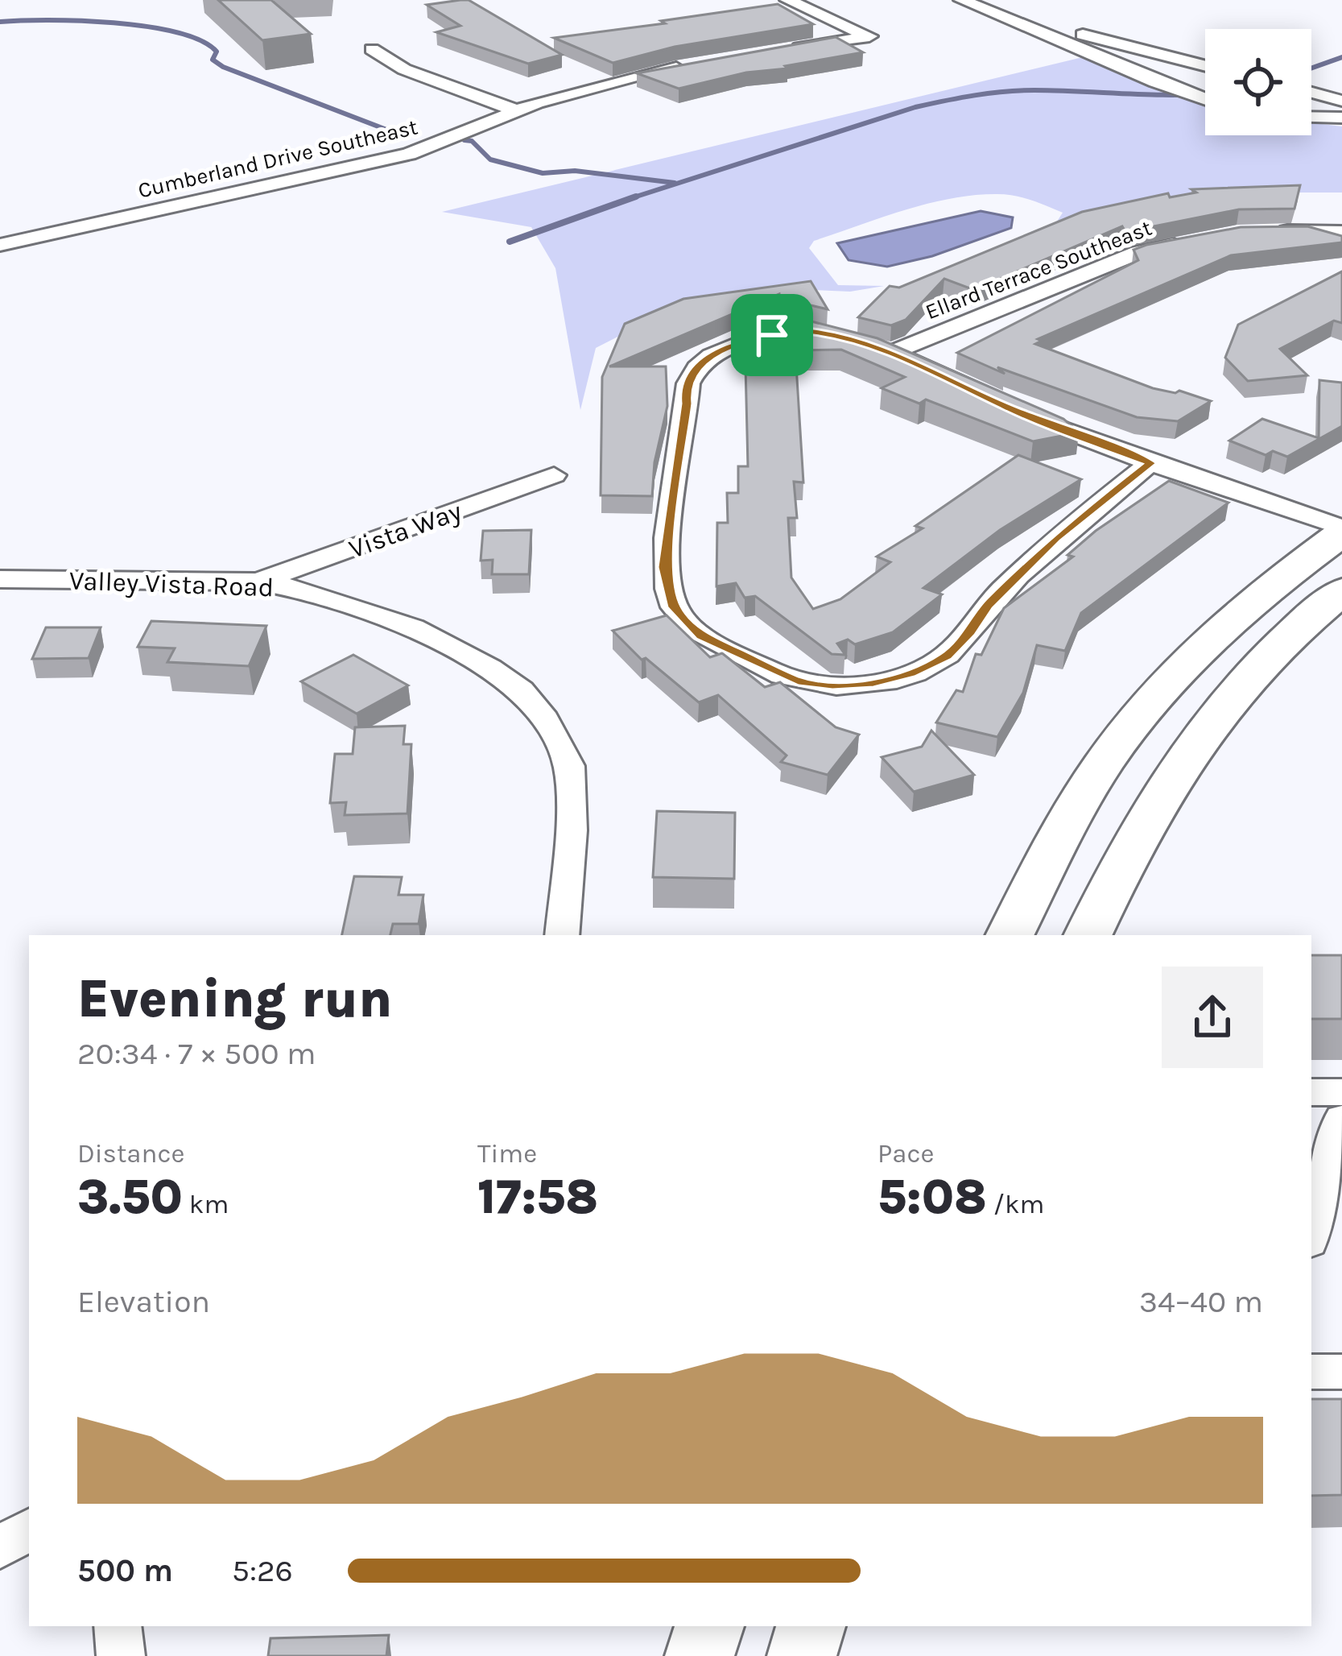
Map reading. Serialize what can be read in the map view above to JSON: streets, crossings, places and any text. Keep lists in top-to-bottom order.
{
  "streets": {
    "street": [
      "Cumberland Drive Southeast",
      "Ellard Terrace Southeast",
      "Vista Way",
      "Valley Vista Road"
    ]
  },
  "crossings": [
    ["Vista Way", "Valley Vista Road"]
  ],
  "page": {
    "heading": ["Evening run", "20:34 · 7 × 500 m"],
    "stats": [
      ["Distance", "3.50 km"],
      ["Time", "17:58"],
      ["Pace", "5:08 /km"]
    ],
    "chart": ["Elevation", "34–40 m"],
    "list": [
      {
        "name": "500 m",
        "note": "5:26"
      }
    ]
  }
}
